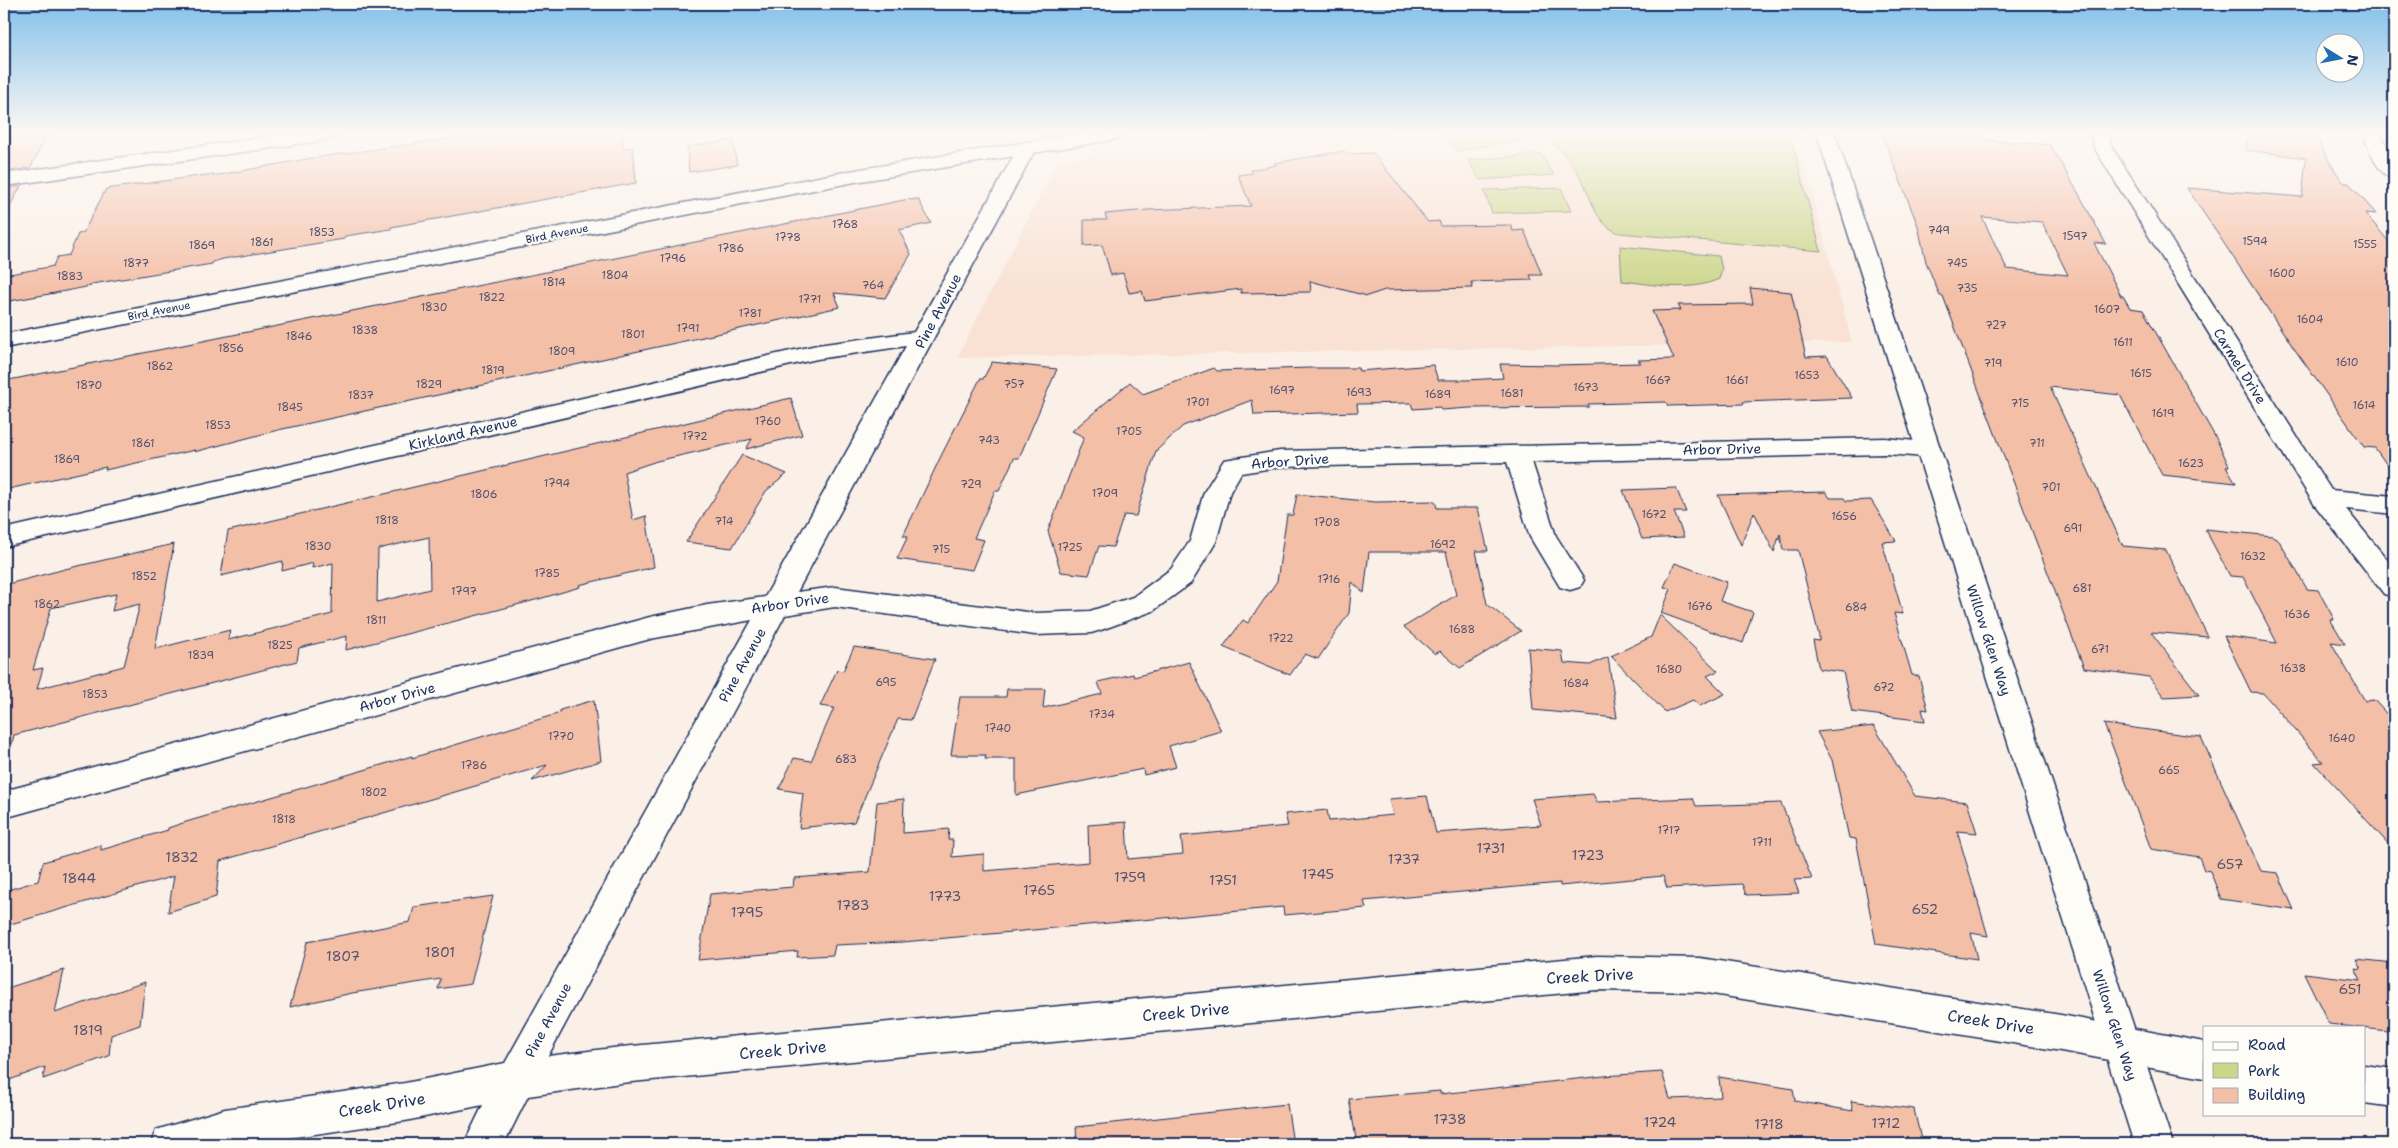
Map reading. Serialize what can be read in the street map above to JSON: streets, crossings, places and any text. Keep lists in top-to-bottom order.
{
  "streets": {
    "street": [
      "Bird Avenue",
      "Pine Avenue",
      "Carmel Drive",
      "Kirkland Avenue",
      "Arbor Drive",
      "Willow Glen Way",
      "Creek Drive"
    ]
  },
  "crossings": [
    ["Pine Avenue", "Kirkland Avenue"],
    ["Pine Avenue", "Arbor Drive"],
    ["Pine Avenue", "Creek Drive"],
    ["Arbor Drive", "Willow Glen Way"],
    ["Willow Glen Way", "Creek Drive"]
  ],
  "house_numbers": [
    "1768",
    "749",
    "1853",
    "1597",
    "1778",
    "1594",
    "1861",
    "1555",
    "1869",
    "1786",
    "1796",
    "1877",
    "745",
    "1600",
    "1804",
    "1883",
    "1814",
    "764",
    "735",
    "1822",
    "1771",
    "1830",
    "1607",
    "1781",
    "1604",
    "727",
    "1791",
    "1838",
    "1801",
    "1846",
    "1611",
    "1856",
    "1809",
    "1610",
    "719",
    "1862",
    "1819",
    "1615",
    "1653",
    "1667",
    "1661",
    "1829",
    "757",
    "1870",
    "1673",
    "1697",
    "1693",
    "1681",
    "1689",
    "1837",
    "1701",
    "715",
    "1614",
    "1845",
    "1619",
    "1760",
    "1853",
    "1705",
    "1772",
    "743",
    "1861",
    "711",
    "1869",
    "1623",
    "1794",
    "729",
    "701",
    "1709",
    "1806",
    "1672",
    "1656",
    "1818",
    "714",
    "1708",
    "691",
    "1692",
    "1830",
    "1725",
    "715",
    "1632",
    "1785",
    "1852",
    "1716",
    "681",
    "1797",
    "1862",
    "1676",
    "684",
    "1636",
    "1811",
    "1688",
    "1722",
    "1825",
    "671",
    "1839",
    "1638",
    "1680",
    "695",
    "1684",
    "672",
    "1853",
    "1734",
    "1740",
    "1770",
    "1640",
    "683",
    "1786",
    "665",
    "1802",
    "1818",
    "1717",
    "1711",
    "1731",
    "1723",
    "1832",
    "1737",
    "657",
    "1745",
    "1759",
    "1844",
    "1751",
    "1765",
    "1773",
    "1783",
    "652",
    "1795",
    "1801",
    "1807",
    "651",
    "1819",
    "1738",
    "1724",
    "1712",
    "1718"
  ],
  "legend": ["Road", "Park", "Building"],
  "north": "right"
}
